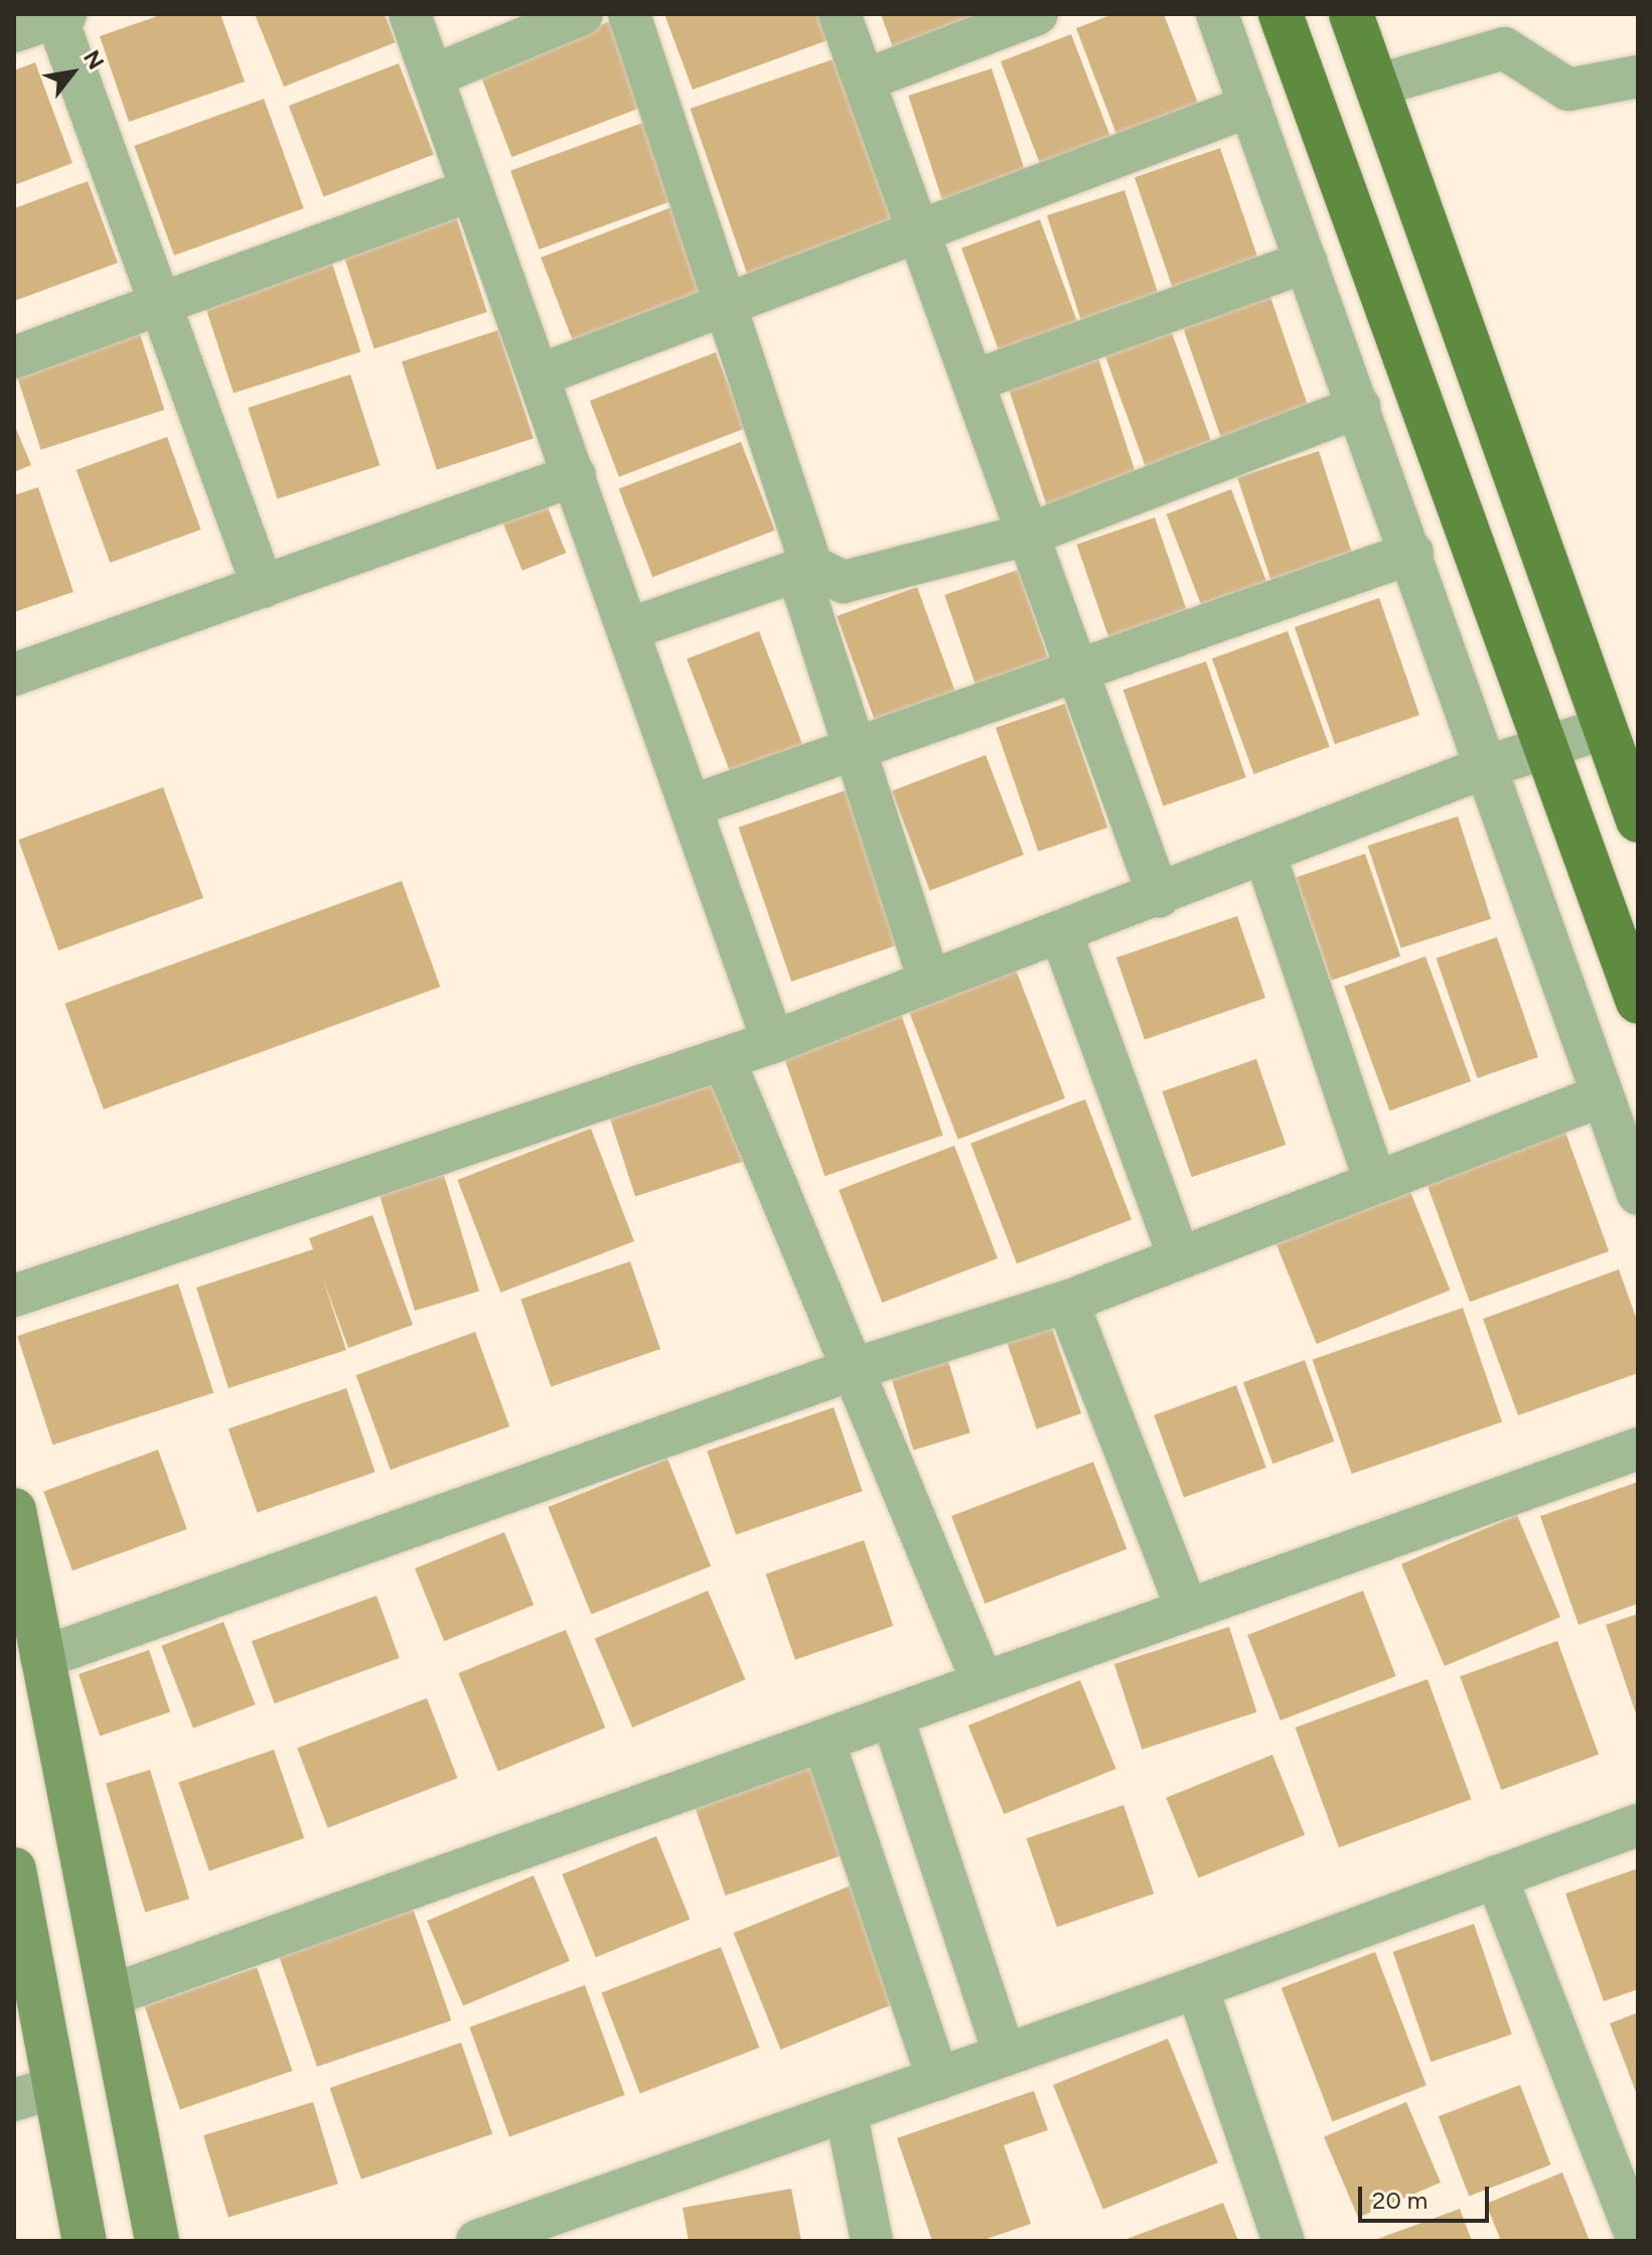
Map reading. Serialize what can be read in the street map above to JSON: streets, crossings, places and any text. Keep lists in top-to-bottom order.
{
  "scale_bar": "20 m",
  "north": "top right"
}
